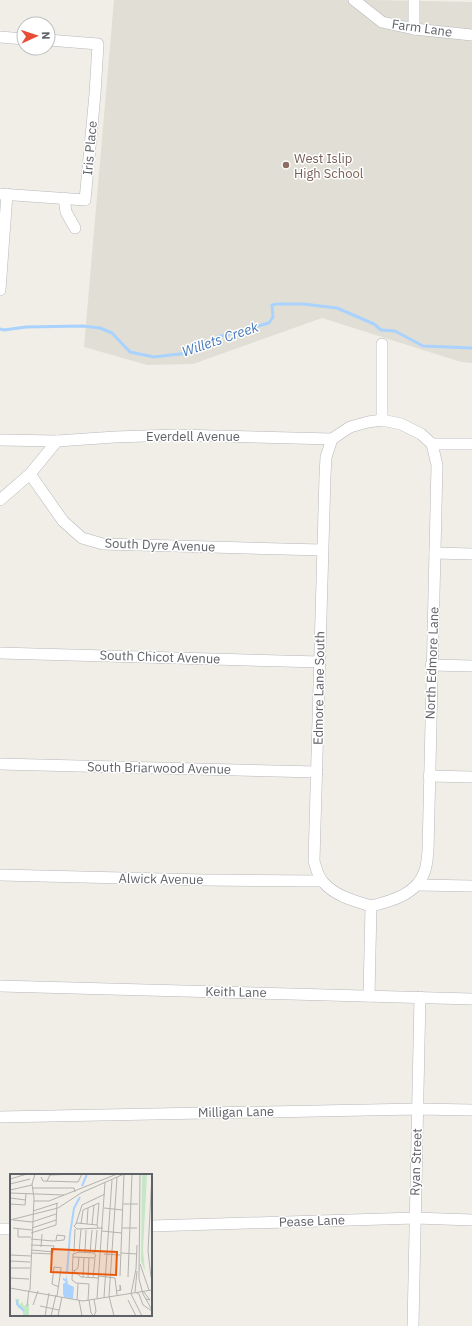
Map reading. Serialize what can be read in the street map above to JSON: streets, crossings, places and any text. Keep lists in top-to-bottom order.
{
  "streets": {
    "street": [
      "Farm Lane",
      "Iris Place",
      "Everdell Avenue",
      "South Dyre Avenue",
      "South Chicot Avenue",
      "North Edmore Lane",
      "Edmore Lane South",
      "South Briarwood Avenue",
      "Alwick Avenue",
      "Keith Lane",
      "Milligan Lane",
      "Ryan Street",
      "Pease Lane"
    ]
  },
  "crossings": [
    ["Everdell Avenue", "Edmore Lane South"],
    ["South Dyre Avenue", "Edmore Lane South"],
    ["South Chicot Avenue", "Edmore Lane South"],
    ["Edmore Lane South", "South Briarwood Avenue"],
    ["Edmore Lane South", "Alwick Avenue"],
    ["Keith Lane", "Ryan Street"],
    ["Milligan Lane", "Ryan Street"],
    ["Ryan Street", "Pease Lane"]
  ],
  "water": ["Willets Creek"],
  "places": ["West Islip High School"],
  "north": "right"
}
